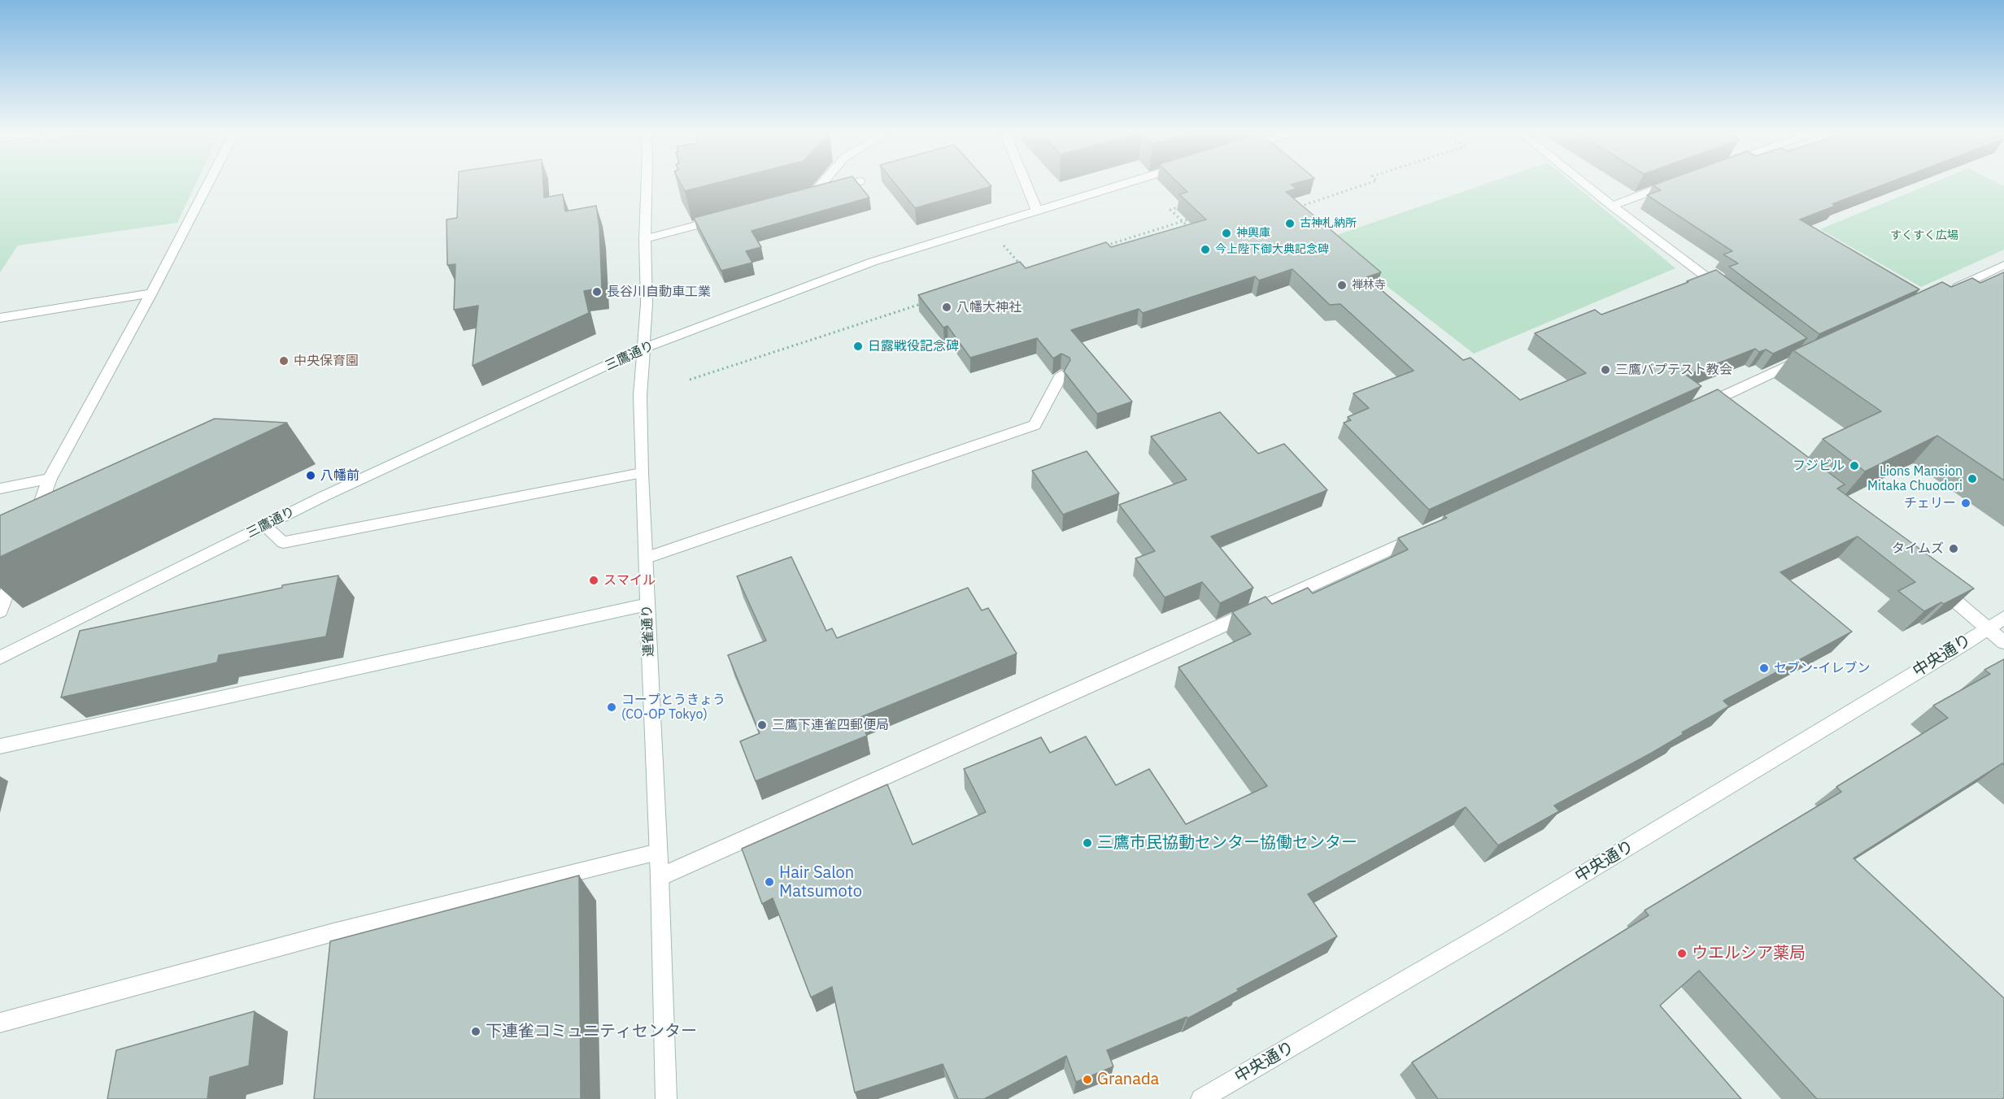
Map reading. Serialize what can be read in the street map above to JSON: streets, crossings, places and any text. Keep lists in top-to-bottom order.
{
  "streets": {
    "street": ["三鷹通り", "連雀通り", "中央通り"]
  },
  "crossings": [
    ["三鷹通り", "連雀通り"]
  ],
  "parks": ["すくすく広場"],
  "places": [
    "古神札納所",
    "神輿庫",
    "今上陛下御大典記念碑",
    "禅林寺",
    "長谷川自動車工業",
    "八幡大神社",
    "日露戦役記念碑",
    "中央保育園",
    "三鷹バプテスト教会",
    "フジビル",
    "八幡前",
    "Lions Mansion Mitaka Chuodori",
    "チェリー",
    "タイムズ",
    "スマイル",
    "セブン-イレブン",
    "コープとうきょう (CO-OP Tokyo)",
    "三鷹下連雀四郵便局",
    "三鷹市民協動センター協働センター",
    "Hair Salon Matsumoto",
    "ウエルシア薬局",
    "下連雀コミュニティセンター",
    "Granada"
  ]
}
